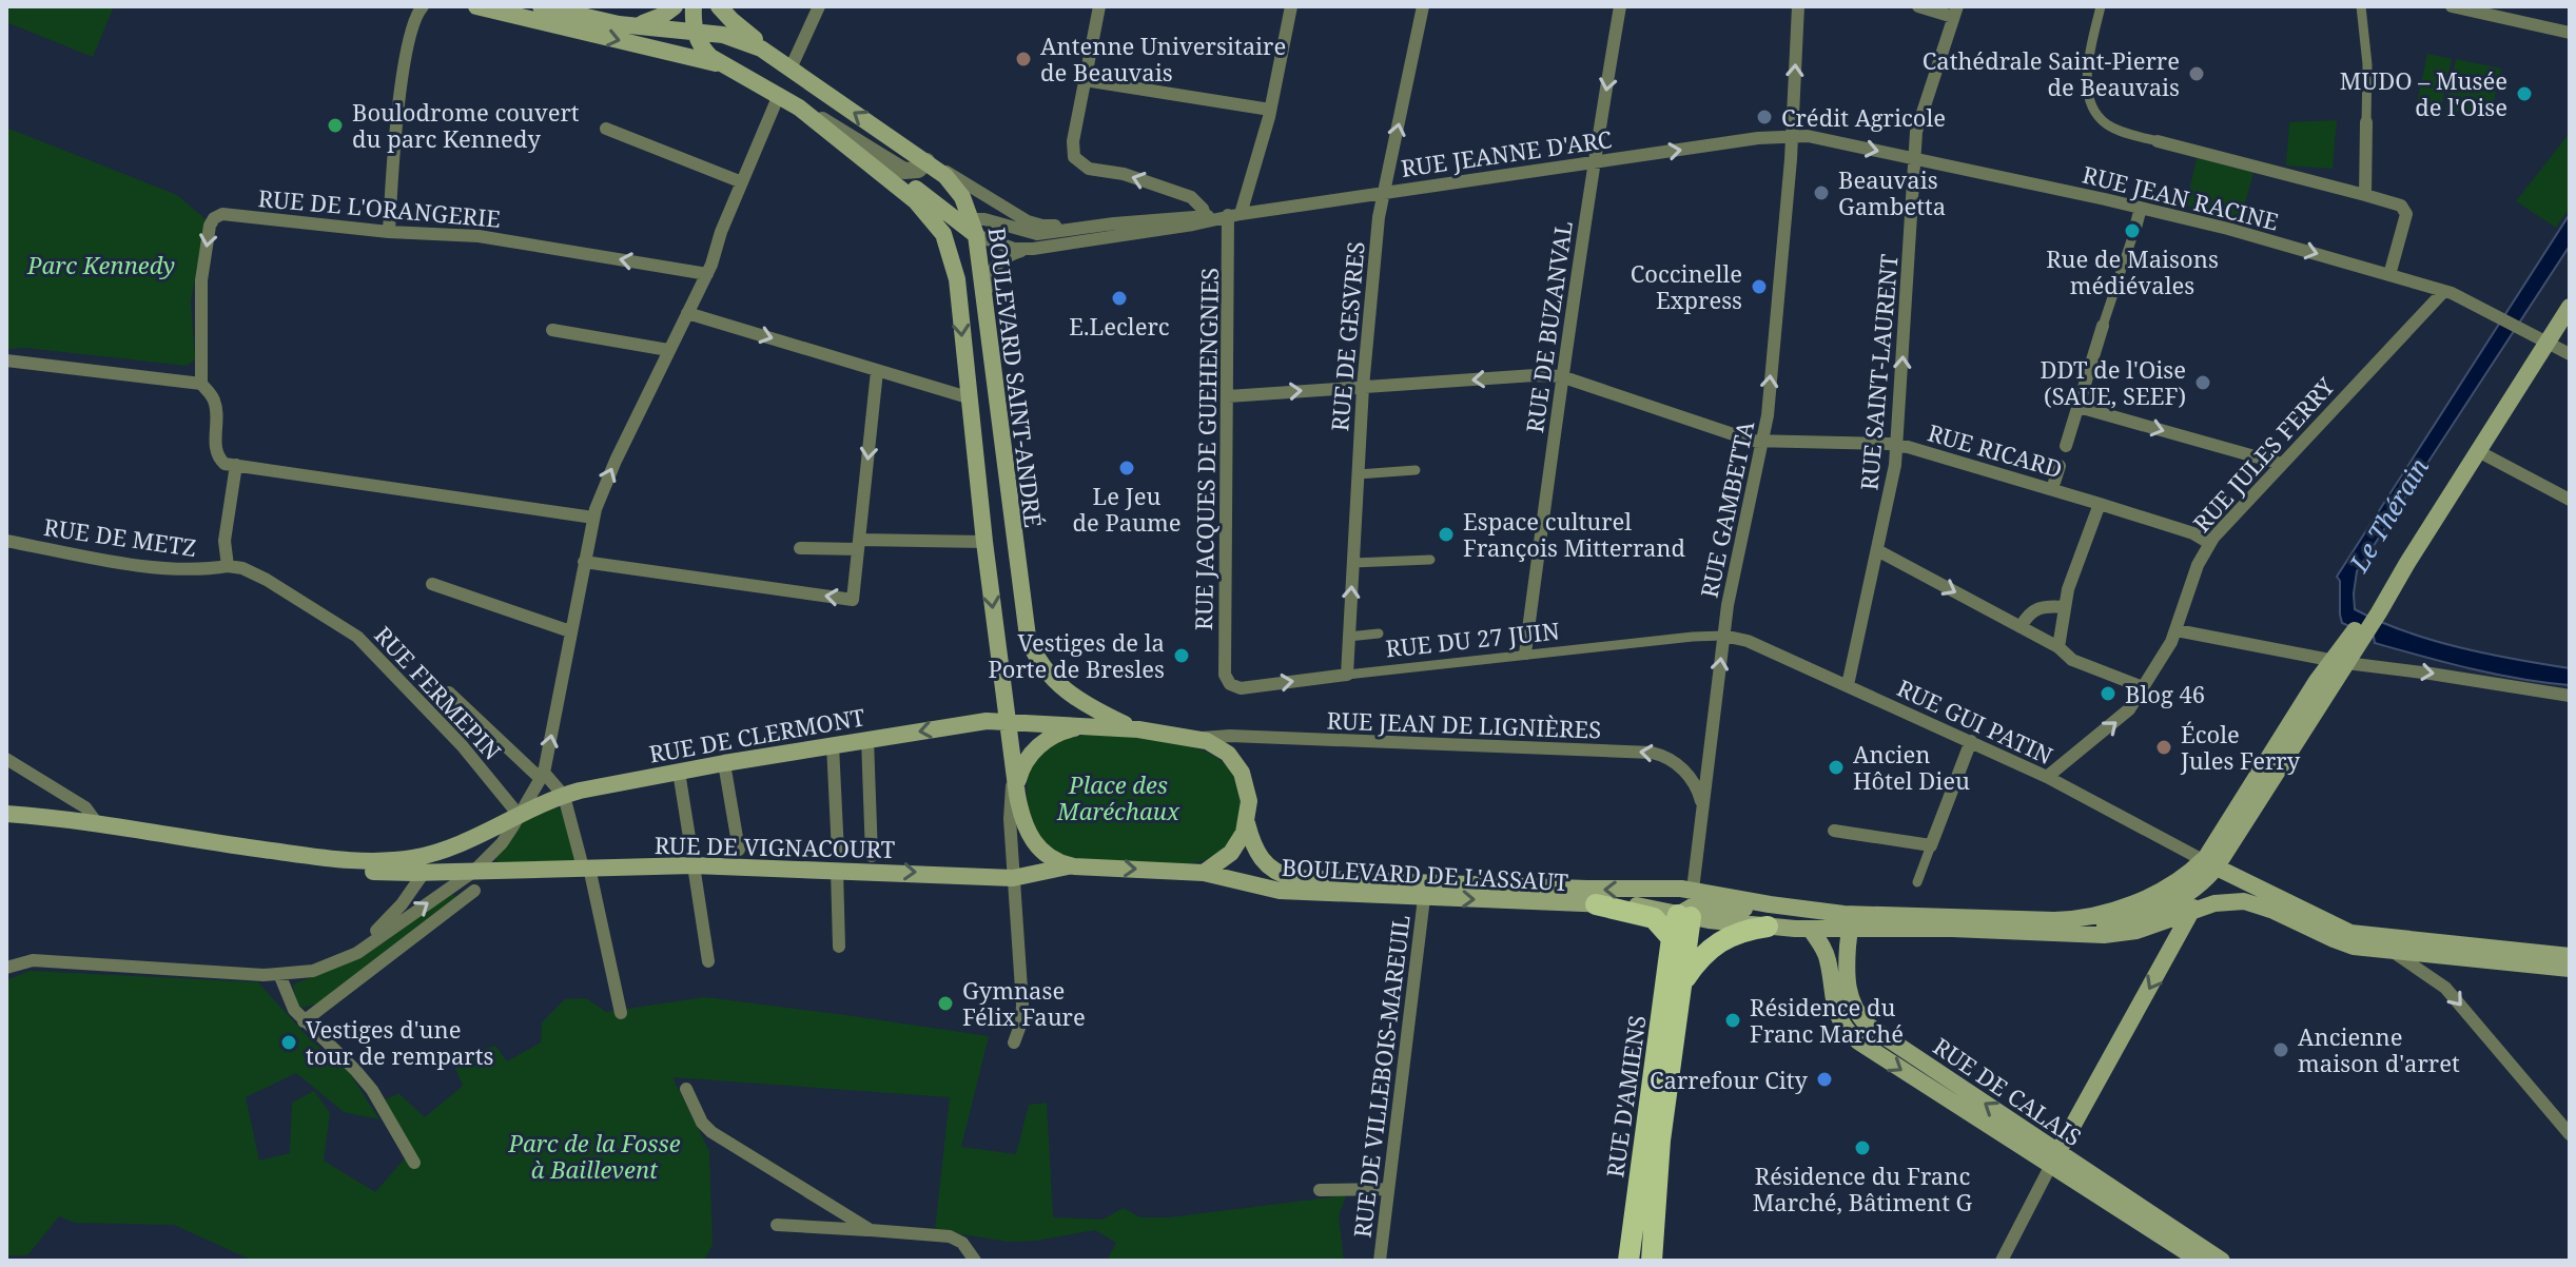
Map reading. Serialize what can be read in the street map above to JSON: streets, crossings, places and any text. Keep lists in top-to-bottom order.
{
  "streets": {
    "main road": [
      "BOULEVARD SAINT-ANDRÉ",
      "RUE DE CLERMONT",
      "RUE DE VIGNACOURT",
      "BOULEVARD DE L'ASSAUT",
      "RUE DE CALAIS",
      "RUE D'AMIENS"
    ],
    "street": [
      "RUE JEANNE D'ARC",
      "RUE JEAN RACINE",
      "RUE DE L'ORANGERIE",
      "RUE DE BUZANVAL",
      "RUE DE GESVRES",
      "RUE SAINT-LAURENT",
      "RUE JACQUES DE GUEHENGNIES",
      "RUE RICARD",
      "RUE JULES FERRY",
      "RUE GAMBETTA",
      "RUE DE METZ",
      "RUE DU 27 JUIN",
      "RUE FERMEPIN",
      "RUE GUI PATIN",
      "RUE JEAN DE LIGNIÈRES",
      "RUE DE VILLEBOIS-MAREUIL"
    ]
  },
  "crossings": [
    ["RUE JEANNE D'ARC", "RUE JEAN RACINE"],
    ["RUE JEANNE D'ARC", "RUE DE BUZANVAL"],
    ["RUE JEANNE D'ARC", "RUE DE GESVRES"],
    ["RUE JEANNE D'ARC", "BOULEVARD SAINT-ANDRÉ"],
    ["RUE JEANNE D'ARC", "RUE JACQUES DE GUEHENGNIES"],
    ["RUE JEANNE D'ARC", "RUE GAMBETTA"],
    ["RUE JEAN RACINE", "RUE SAINT-LAURENT"],
    ["RUE JEAN RACINE", "RUE JULES FERRY"],
    ["RUE JEAN RACINE", "RUE GAMBETTA"],
    ["RUE DE BUZANVAL", "RUE RICARD"],
    ["RUE DE BUZANVAL", "RUE DU 27 JUIN"],
    ["RUE DE GESVRES", "RUE RICARD"],
    ["RUE DE GESVRES", "RUE DU 27 JUIN"],
    ["RUE SAINT-LAURENT", "RUE RICARD"],
    ["RUE SAINT-LAURENT", "RUE GUI PATIN"],
    ["BOULEVARD SAINT-ANDRÉ", "RUE JEAN DE LIGNIÈRES"],
    ["BOULEVARD SAINT-ANDRÉ", "RUE DE CLERMONT"],
    ["BOULEVARD SAINT-ANDRÉ", "RUE DE VIGNACOURT"],
    ["BOULEVARD SAINT-ANDRÉ", "BOULEVARD DE L'ASSAUT"],
    ["RUE JACQUES DE GUEHENGNIES", "RUE RICARD"],
    ["RUE JACQUES DE GUEHENGNIES", "RUE DU 27 JUIN"],
    ["RUE RICARD", "RUE JULES FERRY"],
    ["RUE RICARD", "RUE GAMBETTA"],
    ["RUE JULES FERRY", "RUE GUI PATIN"],
    ["RUE GAMBETTA", "RUE DU 27 JUIN"],
    ["RUE GAMBETTA", "RUE GUI PATIN"],
    ["RUE GAMBETTA", "RUE JEAN DE LIGNIÈRES"],
    ["RUE GAMBETTA", "BOULEVARD DE L'ASSAUT"],
    ["RUE GAMBETTA", "RUE D'AMIENS"],
    ["RUE DE METZ", "RUE FERMEPIN"],
    ["RUE DU 27 JUIN", "RUE GUI PATIN"],
    ["RUE FERMEPIN", "RUE DE CLERMONT"],
    ["RUE JEAN DE LIGNIÈRES", "RUE DE CLERMONT"],
    ["RUE JEAN DE LIGNIÈRES", "RUE DE VIGNACOURT"],
    ["RUE JEAN DE LIGNIÈRES", "BOULEVARD DE L'ASSAUT"],
    ["RUE DE CLERMONT", "RUE DE VIGNACOURT"],
    ["RUE DE CLERMONT", "BOULEVARD DE L'ASSAUT"],
    ["RUE DE VIGNACOURT", "BOULEVARD DE L'ASSAUT"],
    ["BOULEVARD DE L'ASSAUT", "RUE DE VILLEBOIS-MAREUIL"],
    ["BOULEVARD DE L'ASSAUT", "RUE D'AMIENS"]
  ],
  "one_way": [
    "RUE DE GESVRES",
    "RUE SAINT-LAURENT",
    "RUE GAMBETTA",
    "RUE JEAN DE LIGNIÈRES"
  ],
  "water": ["Le Thérain"],
  "parks": ["Parc Kennedy", "Place des Maréchaux", "Parc de la Fosse à Baillevent"],
  "places": [
    "Antenne Universitaire de Beauvais",
    "Cathédrale Saint-Pierre de Beauvais",
    "MUDO – Musée de l'Oise",
    "Crédit Agricole",
    "Boulodrome couvert du parc Kennedy",
    "Beauvais Gambetta",
    "Rue de Maisons médiévales",
    "Coccinelle Express",
    "E.Leclerc",
    "DDT de l'Oise (SAUE, SEEF)",
    "Le Jeu de Paume",
    "Espace culturel François Mitterrand",
    "Vestiges de la Porte de Bresles",
    "Blog 46",
    "École Jules Ferry",
    "Ancien Hôtel Dieu",
    "Gymnase Félix Faure",
    "Résidence du Franc Marché",
    "Vestiges d'une tour de remparts",
    "Ancienne maison d'arret",
    "Carrefour City",
    "Résidence du Franc Marché, Bâtiment G"
  ]
}
